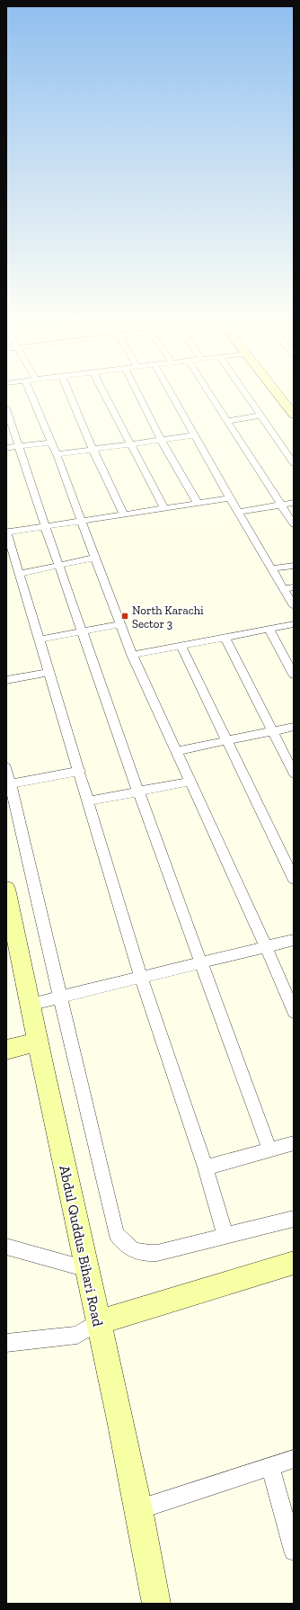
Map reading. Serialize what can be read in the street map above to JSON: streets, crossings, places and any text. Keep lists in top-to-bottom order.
{
  "streets": {
    "main road": ["Abdul Quddus Bihari Road"]
  },
  "places": {
    "transit": ["North Karachi Sector 3"]
  }
}
